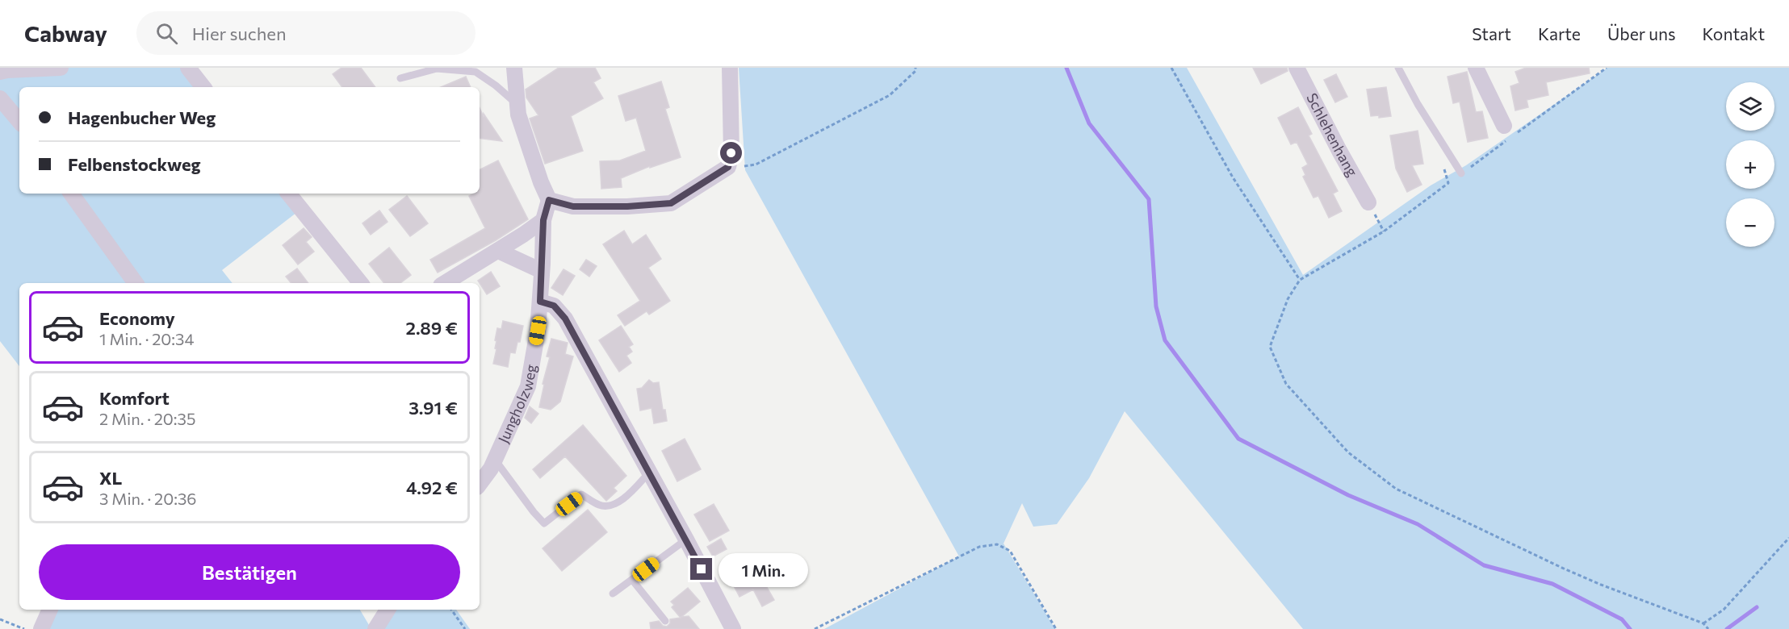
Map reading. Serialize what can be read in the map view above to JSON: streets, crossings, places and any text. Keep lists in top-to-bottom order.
{
  "streets": {
    "street": ["Schlehenhang", "Jungholzweg"]
  },
  "page": {
    "header": "Cabway",
    "search": "Hier suchen",
    "nav": [
      "Start",
      "Karte",
      "Über uns",
      "Kontakt"
    ],
    "map_buttons": ["+", "−"],
    "banner": ["Hagenbucher Weg", "Felbenstockweg"],
    "list": [
      {
        "name": "Economy",
        "note": "1 Min. · 20:34",
        "value": "2.89 €"
      },
      {
        "name": "Komfort",
        "note": "2 Min. · 20:35",
        "value": "3.91 €"
      },
      {
        "name": "XL",
        "note": "3 Min. · 20:36",
        "value": "4.92 €"
      }
    ],
    "buttons": "Bestätigen",
    "bubble": "1 Min."
  }
}
